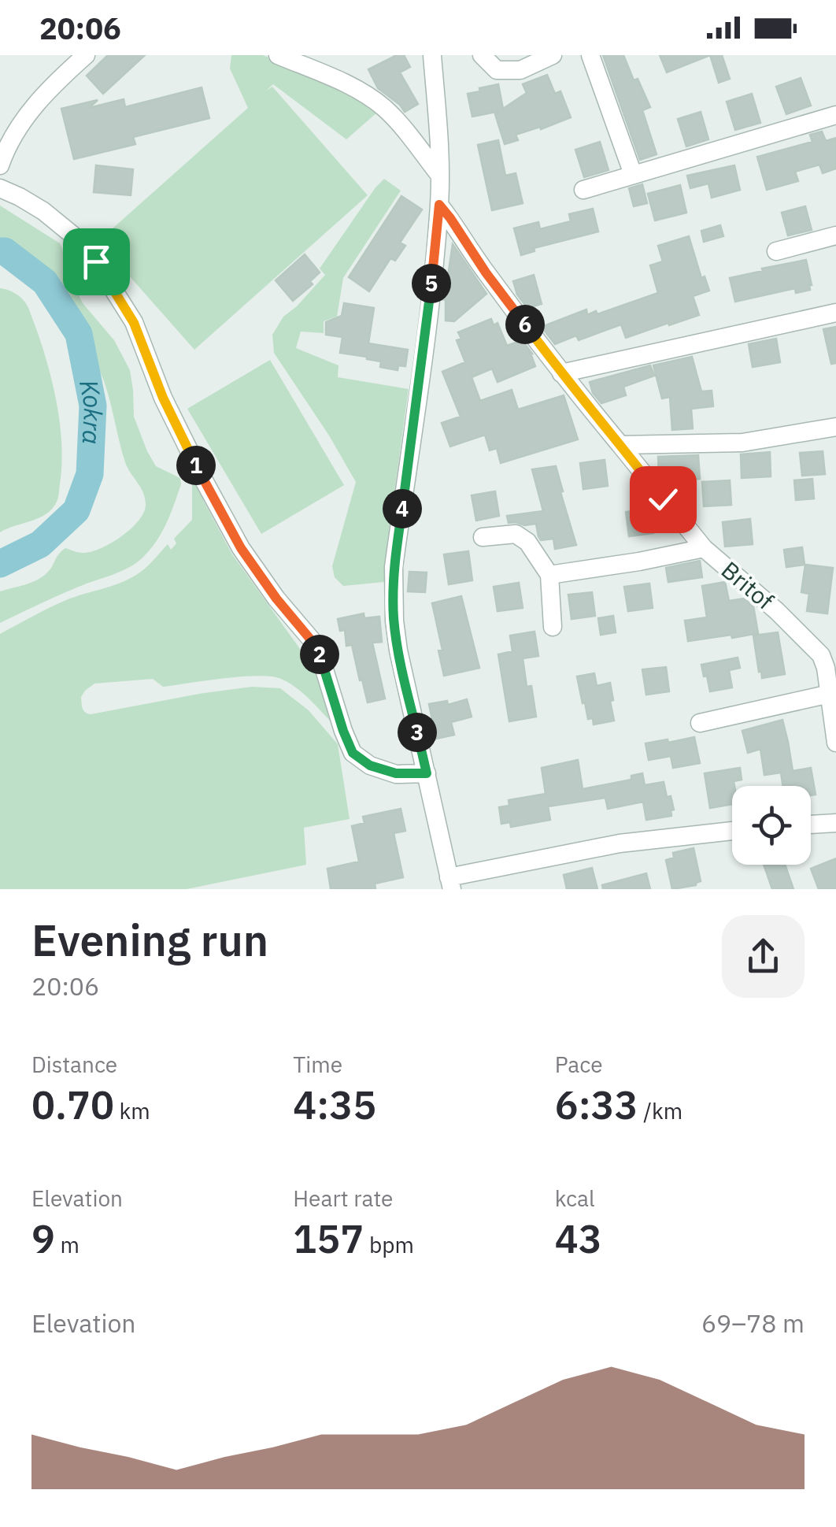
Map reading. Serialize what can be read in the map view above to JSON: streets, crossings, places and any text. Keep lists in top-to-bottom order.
{
  "streets": {
    "street": ["Britof"]
  },
  "water": ["Kokra"],
  "page": {
    "status": "20:06",
    "pins": [
      "5",
      "6",
      "1",
      "4",
      "2",
      "3"
    ],
    "heading": ["Evening run", "20:06"],
    "stats": [
      ["Distance", "0.70 km"],
      ["Time", "4:35"],
      ["Pace", "6:33 /km"],
      ["Elevation", "9 m"],
      ["Heart rate", "157 bpm"],
      ["kcal", "43"]
    ],
    "chart": ["Elevation", "69–78 m"]
  }
}
